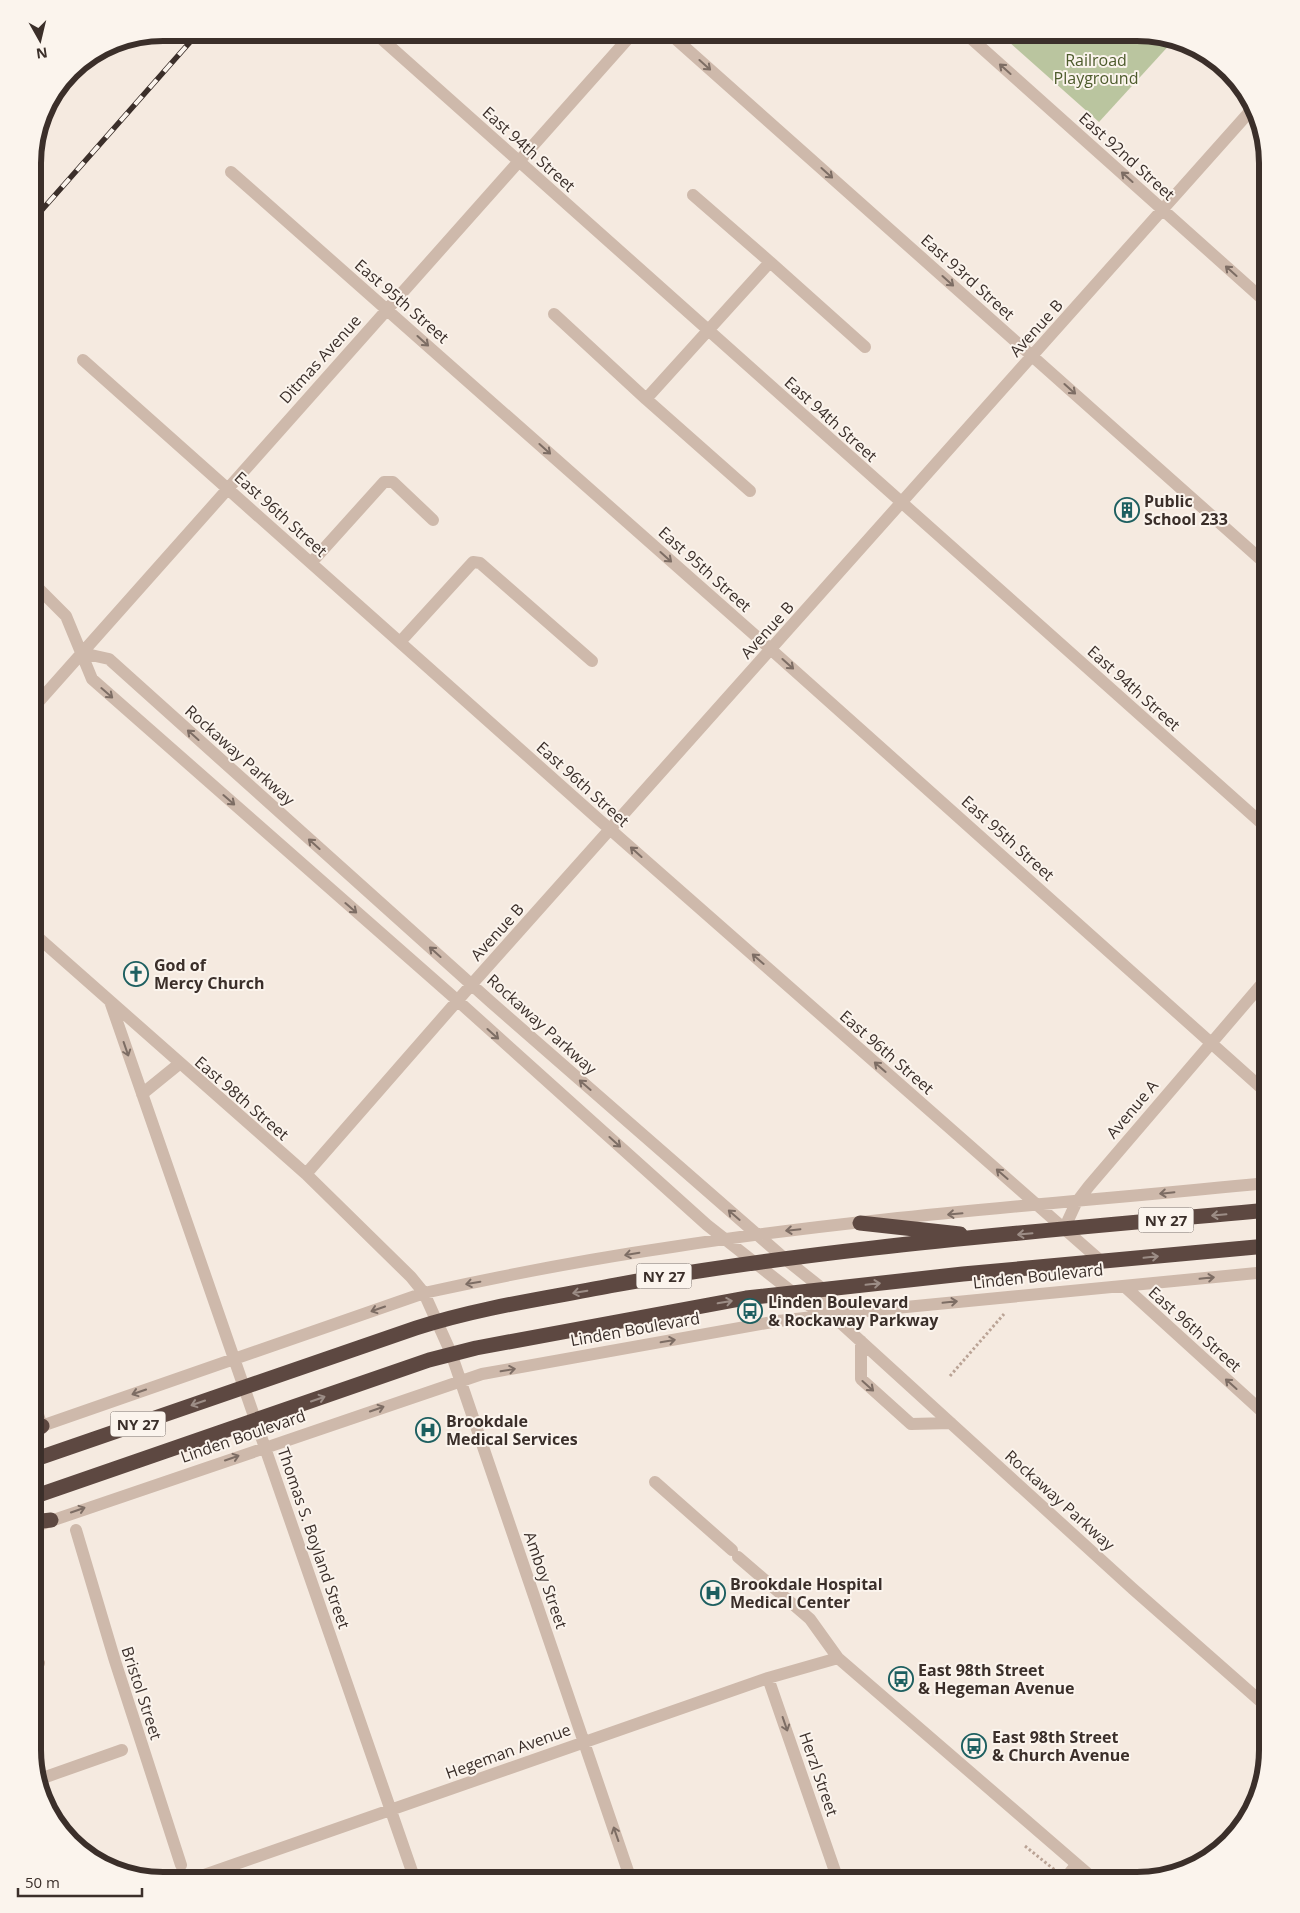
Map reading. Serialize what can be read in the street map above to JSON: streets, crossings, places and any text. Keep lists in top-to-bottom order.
{
  "streets": {
    "highway": ["NY 27", "Linden Boulevard"],
    "street": [
      "East 94th Street",
      "East 92nd Street",
      "East 93rd Street",
      "East 95th Street",
      "Avenue B",
      "Ditmas Avenue",
      "East 96th Street",
      "Rockaway Parkway",
      "East 98th Street",
      "Avenue A",
      "Thomas S. Boyland Street",
      "Amboy Street",
      "Bristol Street",
      "Hegeman Avenue",
      "Herzl Street"
    ]
  },
  "crossings": [
    ["East 94th Street", "Avenue B"],
    ["East 94th Street", "Ditmas Avenue"],
    ["East 92nd Street", "Avenue B"],
    ["East 93rd Street", "Avenue B"],
    ["East 95th Street", "Avenue B"],
    ["East 95th Street", "Ditmas Avenue"],
    ["East 95th Street", "Avenue A"],
    ["Avenue B", "East 96th Street"],
    ["Avenue B", "Rockaway Parkway"],
    ["Avenue B", "East 98th Street"],
    ["Ditmas Avenue", "East 96th Street"],
    ["Ditmas Avenue", "Rockaway Parkway"],
    ["East 96th Street", "Avenue A"],
    ["East 96th Street", "NY 27"],
    ["East 96th Street", "Linden Boulevard"],
    ["Rockaway Parkway", "NY 27"],
    ["Rockaway Parkway", "Linden Boulevard"],
    ["East 98th Street", "Thomas S. Boyland Street"],
    ["East 98th Street", "Amboy Street"],
    ["Avenue A", "NY 27"],
    ["NY 27", "Thomas S. Boyland Street"],
    ["NY 27", "Amboy Street"],
    ["Linden Boulevard", "Thomas S. Boyland Street"],
    ["Linden Boulevard", "Amboy Street"],
    ["Thomas S. Boyland Street", "Hegeman Avenue"],
    ["Amboy Street", "Hegeman Avenue"],
    ["Hegeman Avenue", "Herzl Street"]
  ],
  "one_way": [
    "East 92nd Street",
    "East 93rd Street",
    "East 95th Street",
    "East 96th Street",
    "Herzl Street"
  ],
  "parks": ["Railroad Playground"],
  "places": {
    "building": ["Public School 233"],
    "church": ["God of Mercy Church"],
    "bus stop": ["Linden Boulevard & Rockaway Parkway", "East 98th Street & Hegeman Avenue", "East 98th Street & Church Avenue"],
    "hospital": ["Brookdale Medical Services", "Brookdale Hospital Medical Center"]
  },
  "scale_bar": "50 m",
  "north": "bottom"
}
